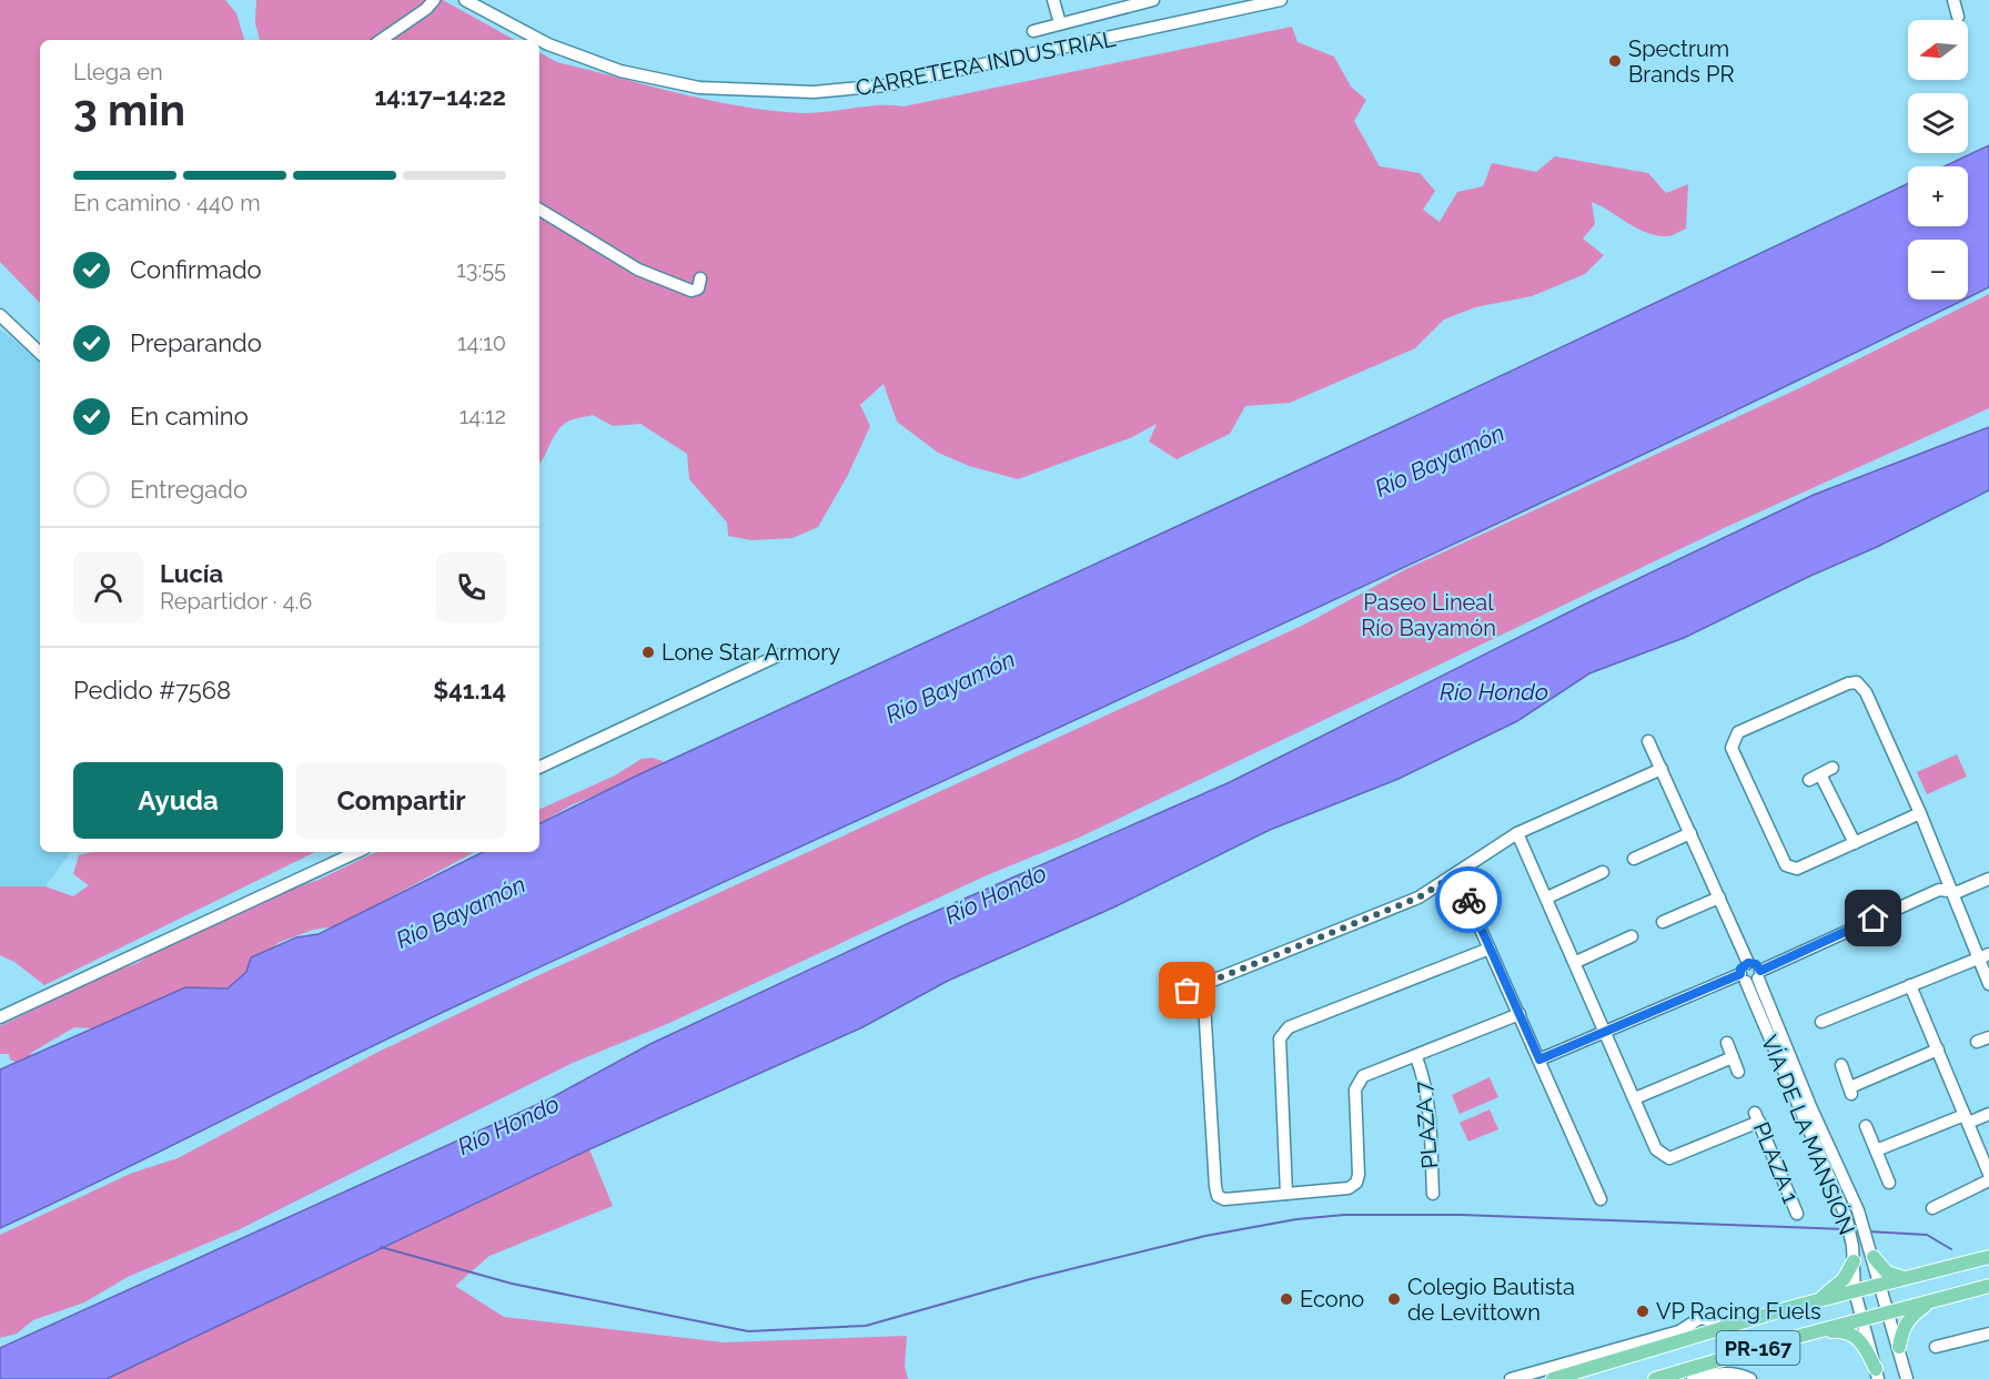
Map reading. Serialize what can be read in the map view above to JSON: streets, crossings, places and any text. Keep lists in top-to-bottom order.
{
  "streets": {
    "main road": ["PR-167"],
    "street": [
      "CARRETERA INDUSTRIAL",
      "PLAZA 7",
      "VÍA DE LA MANSIÓN",
      "PLAZA 1"
    ]
  },
  "crossings": [
    ["VÍA DE LA MANSIÓN", "PR-167"]
  ],
  "water": ["Río Bayamón", "Río Hondo"],
  "parks": ["Paseo Lineal Río Bayamón"],
  "places": [
    "Spectrum Brands PR",
    "Lone Star Armory",
    "Econo",
    "Colegio Bautista de Levittown",
    "VP Racing Fuels"
  ],
  "north": "left",
  "page": {
    "map_buttons": ["+", "−"],
    "heading": ["3 min", "Llega en", "14:17–14:22"],
    "panel": [
      "Lucía",
      "Repartidor · 4.6",
      "Pedido #7568",
      "$41.14"
    ],
    "bar": "En camino · 440 m",
    "list": [
      ["Confirmado", "13:55"],
      ["Preparando", "14:10"],
      ["En camino", "14:12"],
      "Entregado"
    ],
    "buttons": ["Ayuda", "Compartir"]
  }
}
